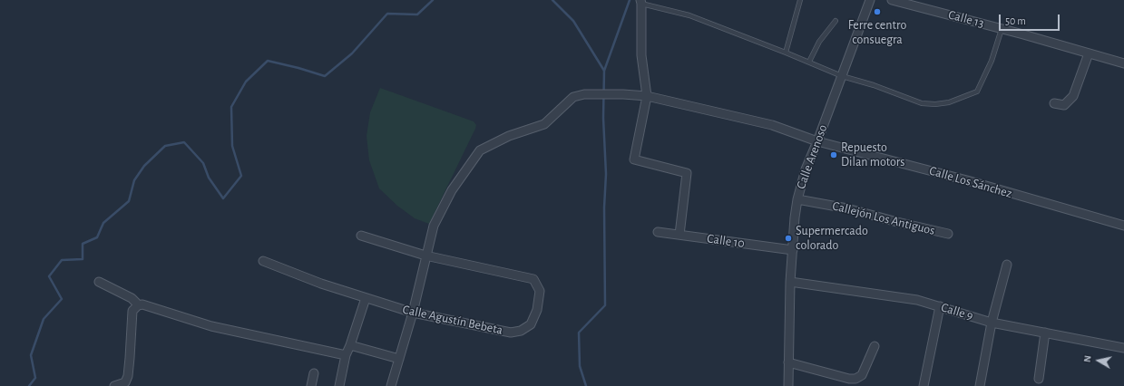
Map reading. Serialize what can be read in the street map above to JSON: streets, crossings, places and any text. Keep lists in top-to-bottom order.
{
  "streets": {
    "street": [
      "Calle 13",
      "Calle Arenoso",
      "Calle Los Sánchez",
      "Callejón Los Antiguos",
      "Calle 10",
      "Calle 9",
      "Calle Agustín Bebeta"
    ]
  },
  "crossings": [
    ["Calle Arenoso", "Calle Los Sánchez"],
    ["Calle Arenoso", "Callejón Los Antiguos"],
    ["Calle Arenoso", "Calle 10"],
    ["Calle Arenoso", "Calle 9"],
    ["Calle Los Sánchez", "Calle Agustín Bebeta"]
  ],
  "places": ["Ferre centro consuegra", "Repuesto Dilan motors", "Supermercado colorado"],
  "scale_bar": "50 m",
  "north": "left"
}
